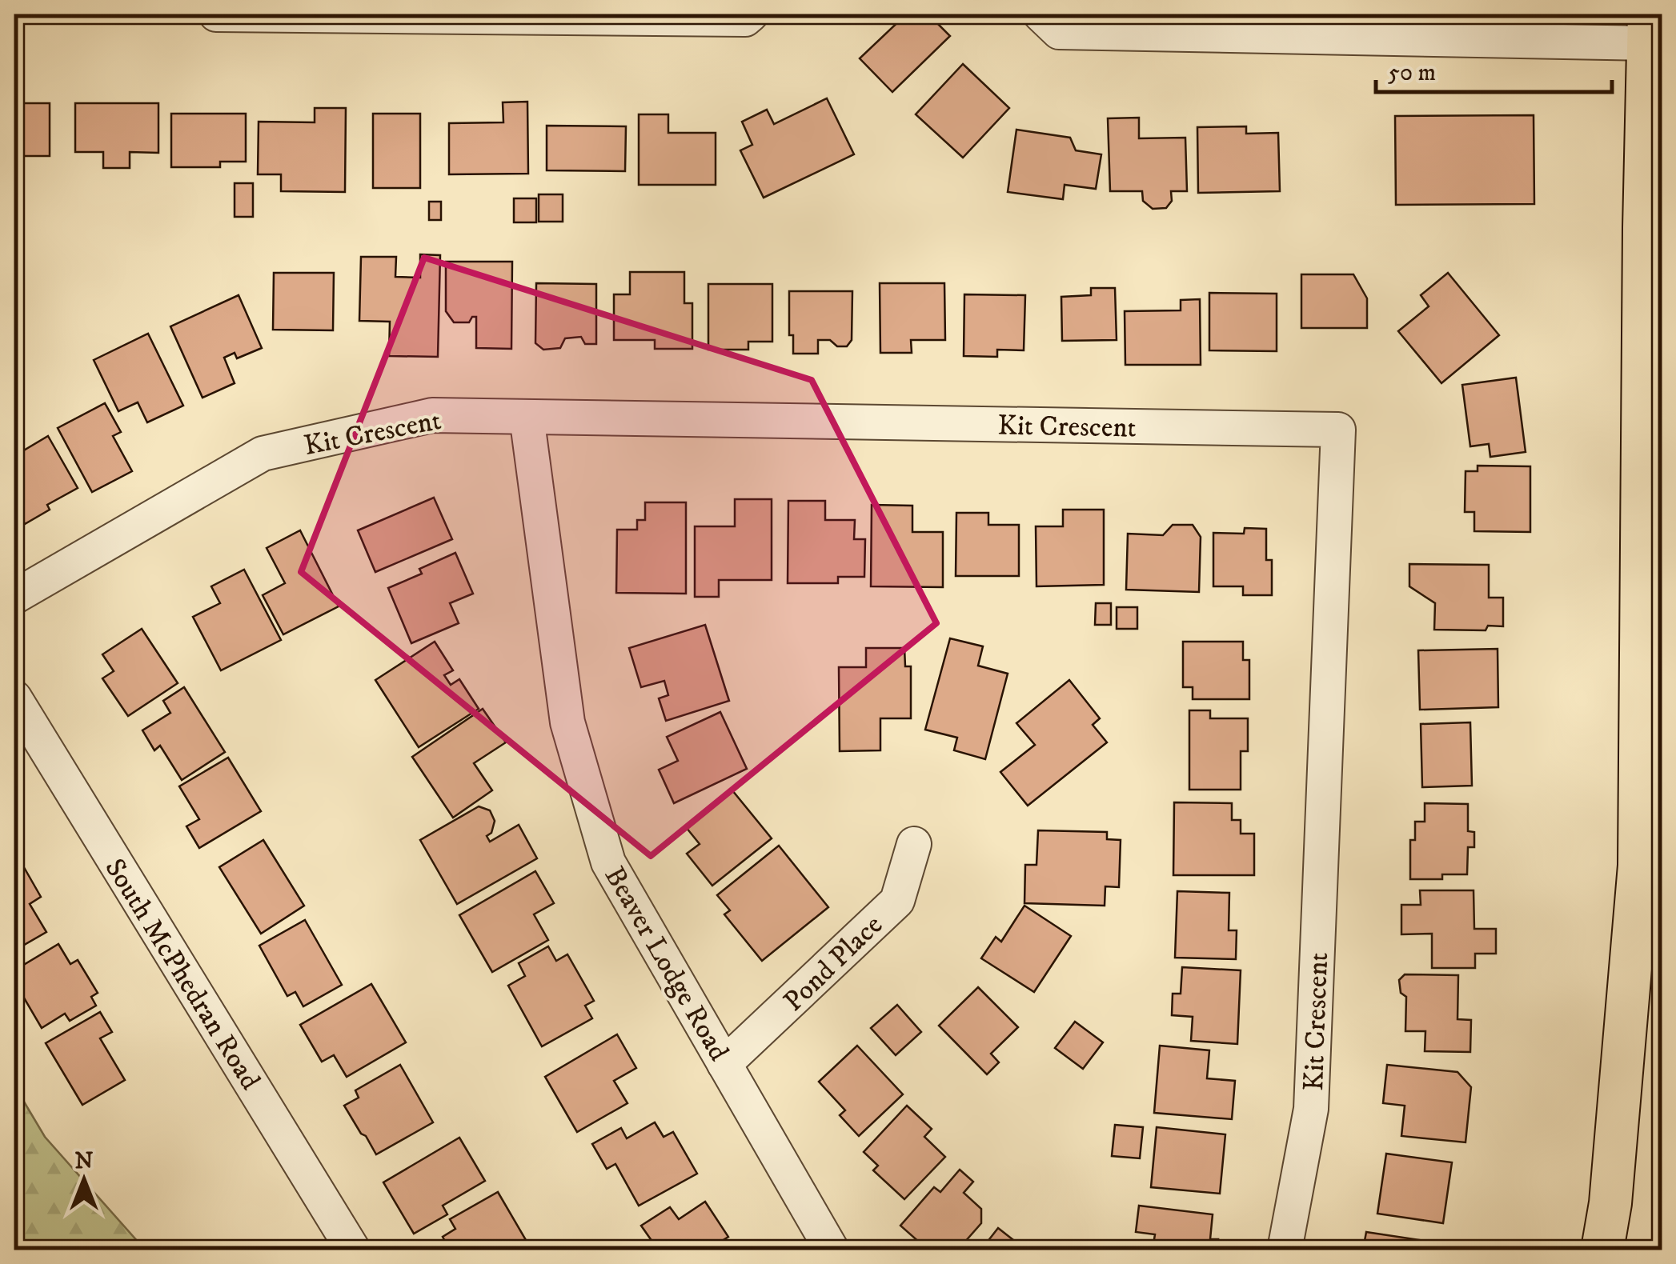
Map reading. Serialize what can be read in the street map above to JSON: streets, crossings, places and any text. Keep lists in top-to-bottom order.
{
  "streets": {
    "street": [
      "Kit Crescent",
      "Pond Place",
      "Beaver Lodge Road",
      "South McPhedran Road"
    ]
  },
  "crossings": [
    ["Kit Crescent", "Beaver Lodge Road"],
    ["Pond Place", "Beaver Lodge Road"]
  ],
  "scale_bar": "50 m",
  "north": "top"
}
